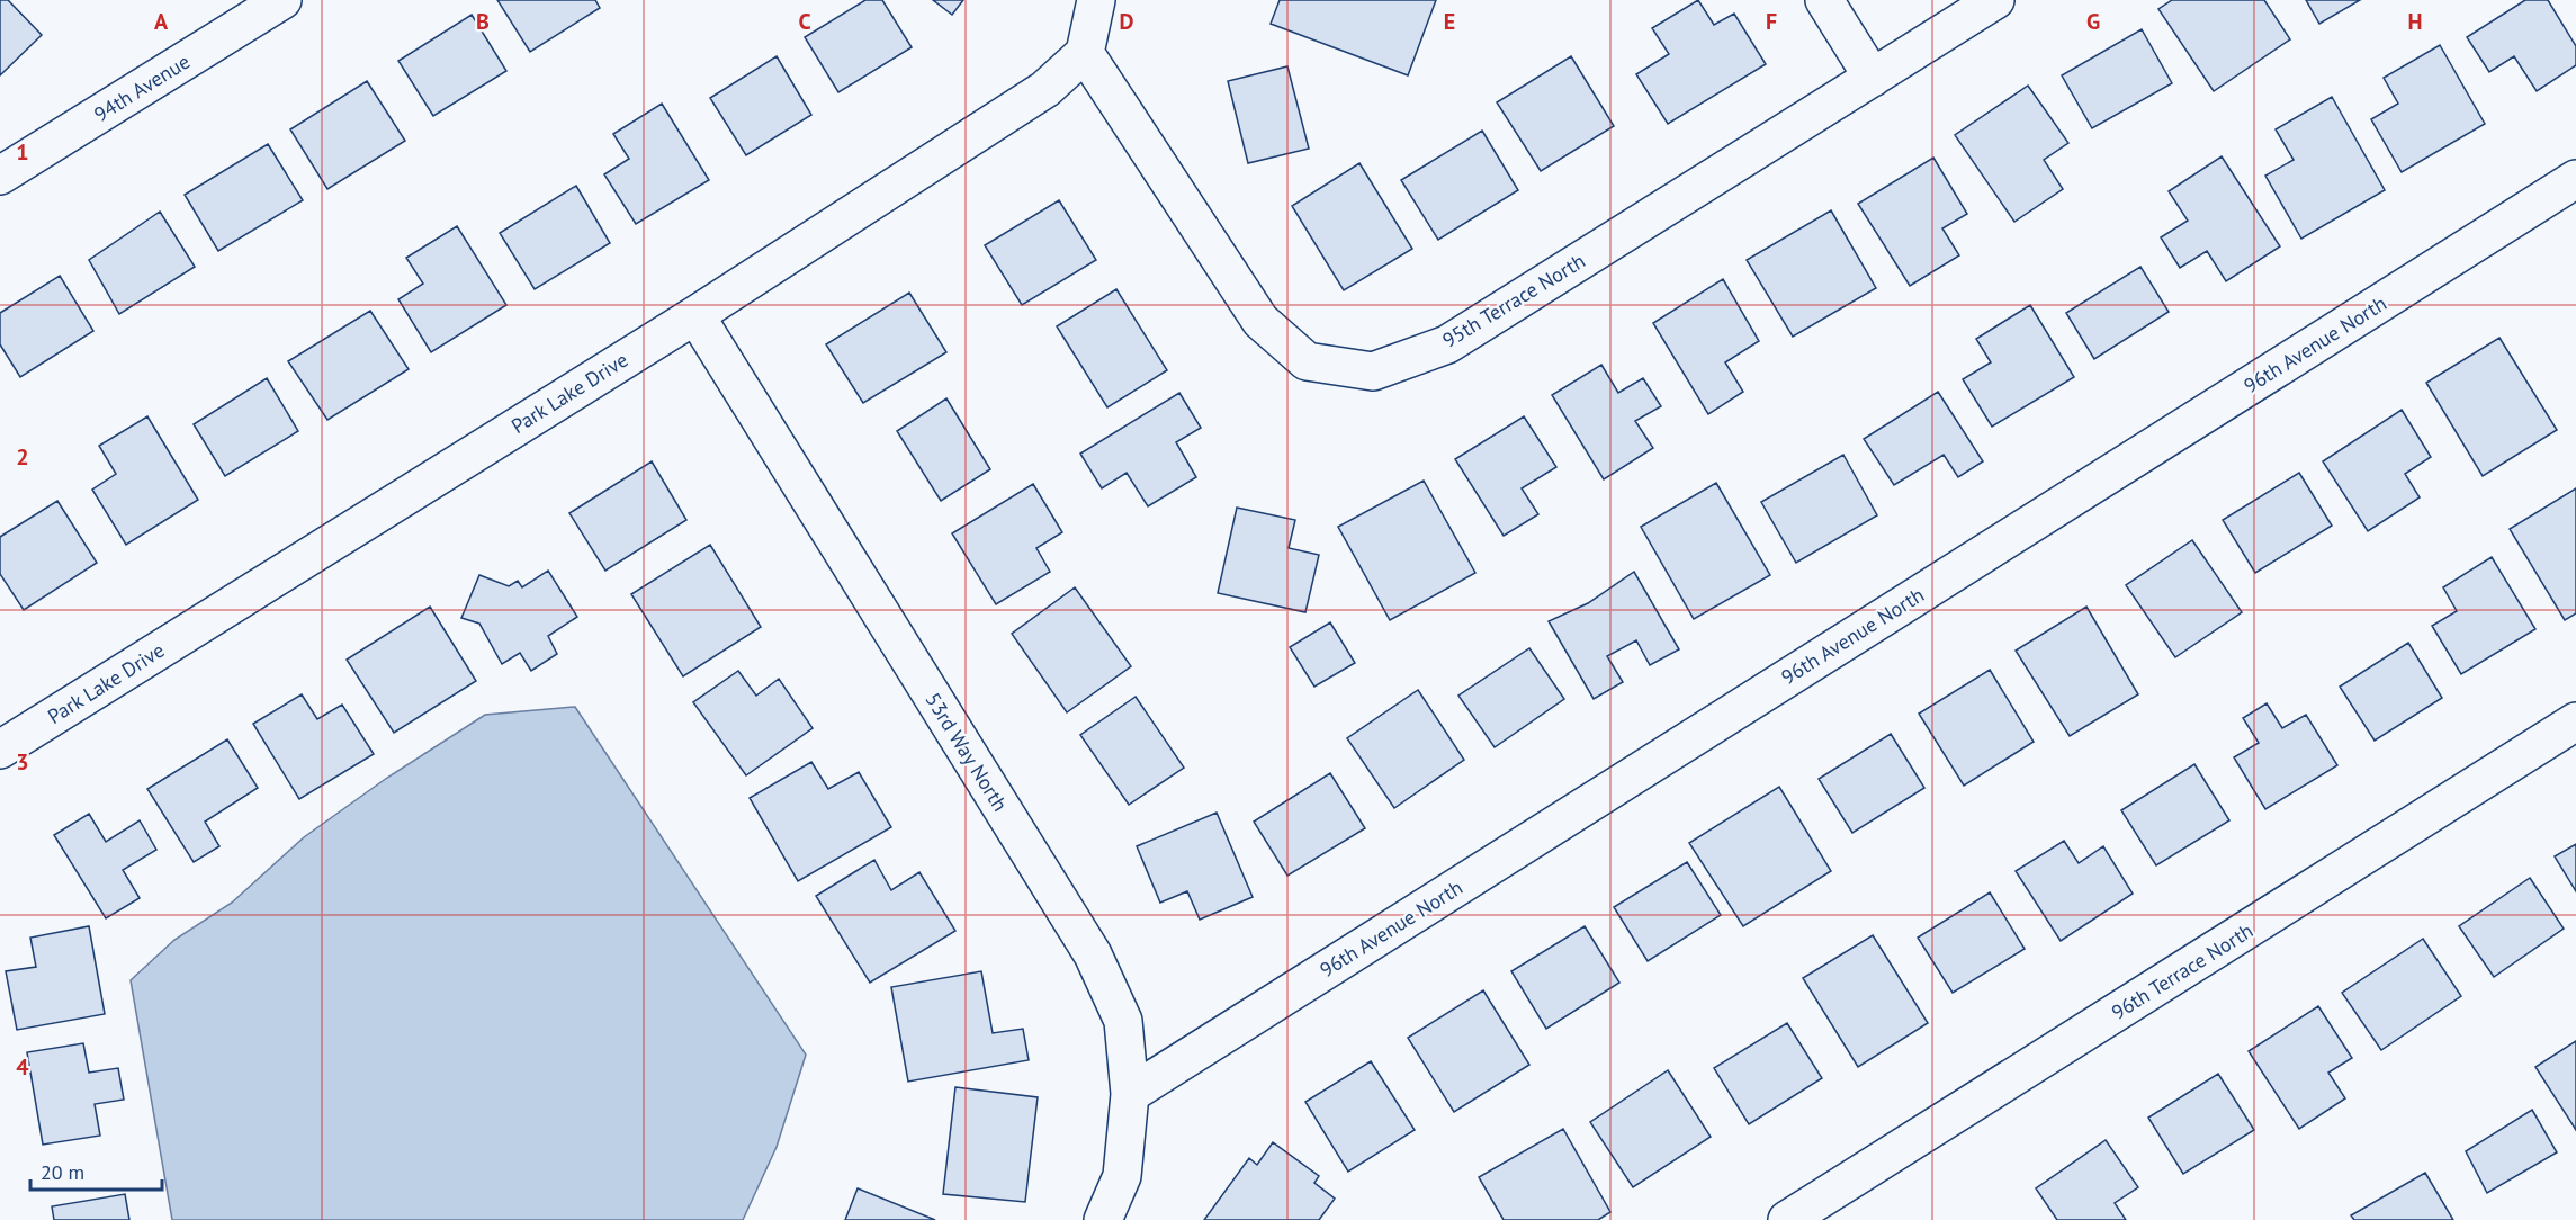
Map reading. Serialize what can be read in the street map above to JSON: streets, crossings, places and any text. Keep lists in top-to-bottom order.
{
  "streets": {
    "street": [
      "94th Avenue",
      "95th Terrace North",
      "96th Avenue North",
      "Park Lake Drive",
      "53rd Way North",
      "96th Terrace North"
    ]
  },
  "crossings": [
    ["95th Terrace North", "Park Lake Drive"],
    ["96th Avenue North", "53rd Way North"],
    ["Park Lake Drive", "53rd Way North"]
  ],
  "scale_bar": "20 m",
  "grid": {
    "columns": [
      "A",
      "B",
      "C",
      "D",
      "E",
      "F",
      "G",
      "H"
    ],
    "rows": [
      "1",
      "2",
      "3",
      "4"
    ]
  }
}
